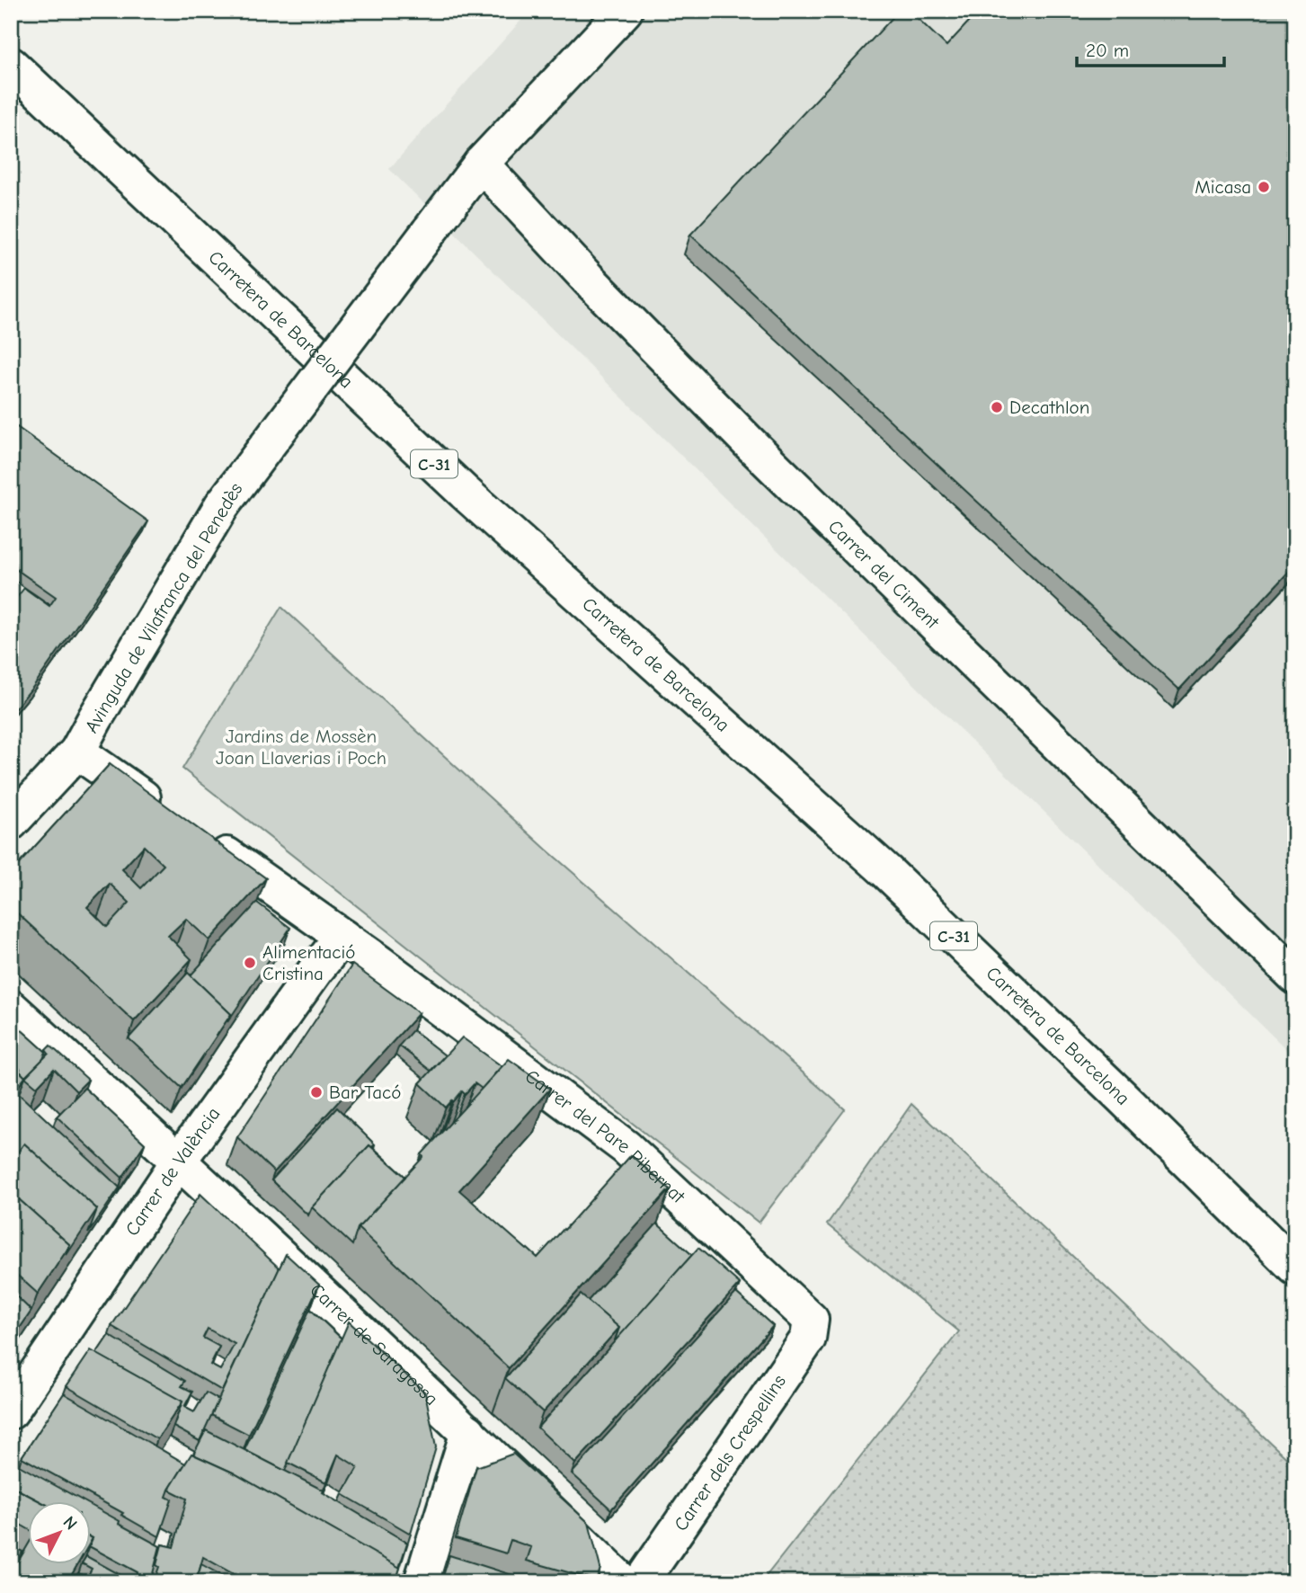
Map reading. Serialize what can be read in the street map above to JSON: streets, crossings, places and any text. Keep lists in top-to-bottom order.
{
  "streets": {
    "main road": [
      "Carretera de Barcelona",
      "C-31",
      "Carrer del Ciment",
      "Avinguda de Vilafranca del Penedès",
      "Carrer del Pare Pibernat",
      "Carrer de València",
      "Carrer de Saragossa",
      "Carrer dels Crespellins"
    ]
  },
  "crossings": [
    ["Carrer del Ciment", "Avinguda de Vilafranca del Penedès"],
    ["Carrer del Pare Pibernat", "Carrer de València"],
    ["Carrer del Pare Pibernat", "Carrer dels Crespellins"],
    ["Carrer de València", "Carrer de Saragossa"]
  ],
  "parks": ["Jardins de Mossèn Joan Llaverias i Poch"],
  "places": [
    "Micasa",
    "Decathlon",
    "Alimentació Cristina",
    "Bar Tacó"
  ],
  "scale_bar": "20 m",
  "north": "top right"
}
